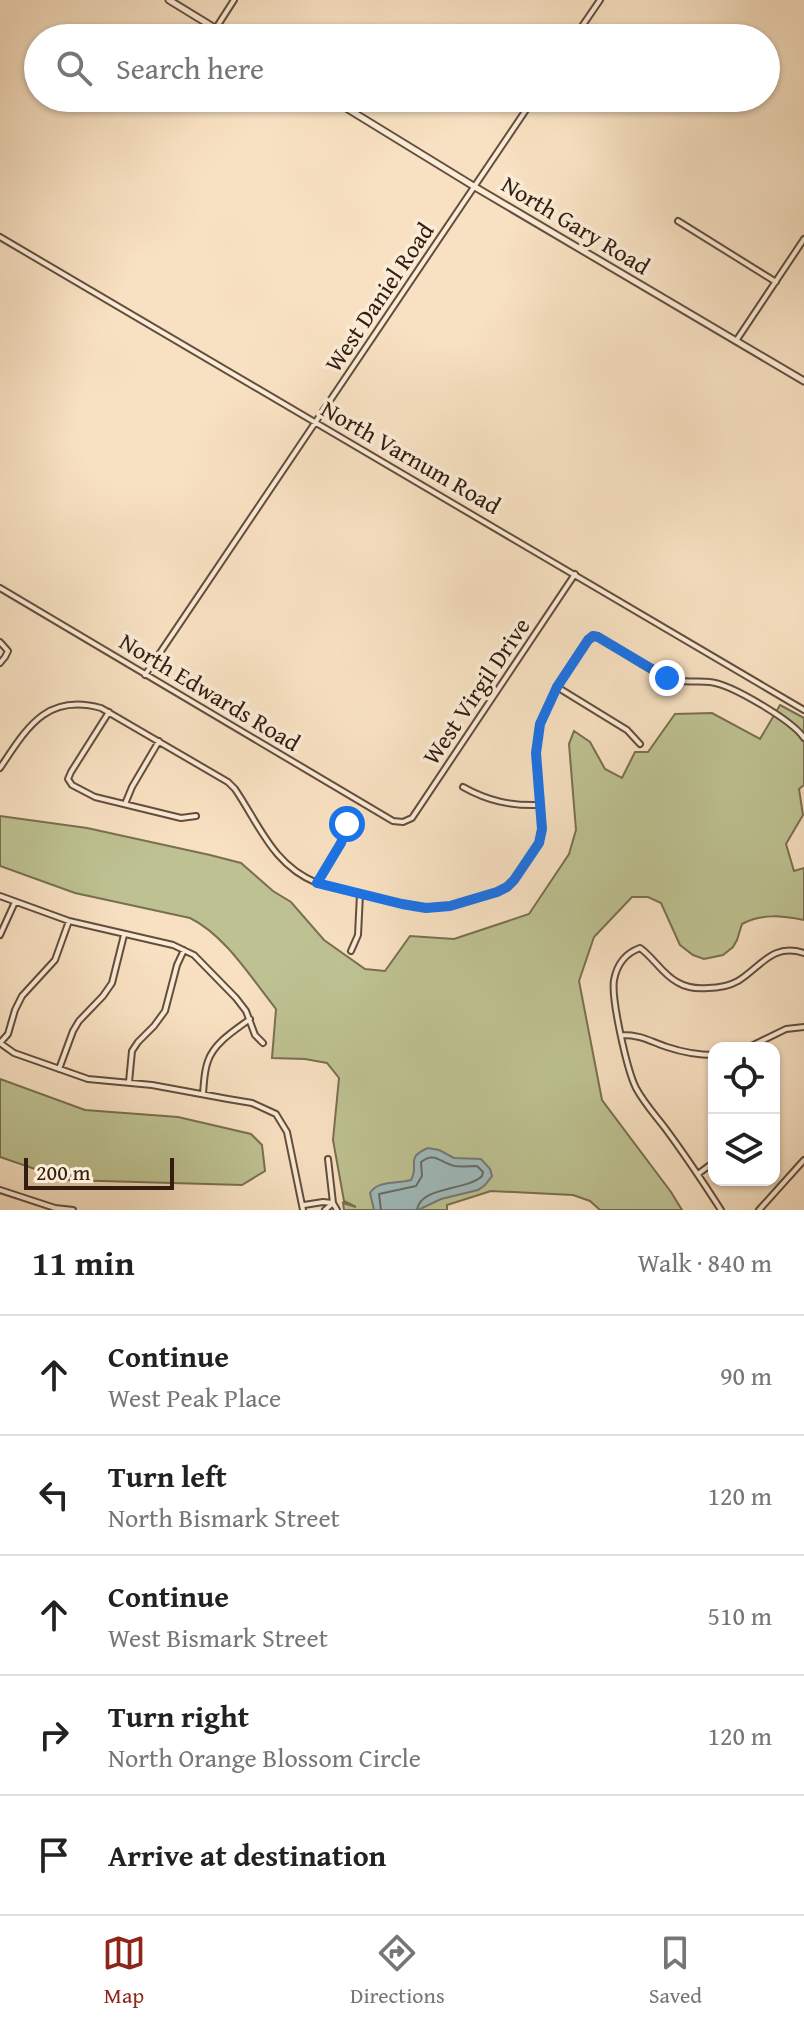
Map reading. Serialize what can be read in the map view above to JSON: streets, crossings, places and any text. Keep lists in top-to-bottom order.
{
  "streets": {
    "street": [
      "North Gary Road",
      "West Daniel Road",
      "North Varnum Road",
      "West Virgil Drive",
      "North Edwards Road"
    ]
  },
  "crossings": [
    ["North Gary Road", "West Daniel Road"],
    ["West Daniel Road", "North Varnum Road"],
    ["West Daniel Road", "North Edwards Road"],
    ["North Varnum Road", "West Virgil Drive"],
    ["West Virgil Drive", "North Edwards Road"]
  ],
  "scale_bar": "200 m",
  "page": {
    "search": "Search here",
    "scale": "200 m",
    "heading": ["11 min", "Walk · 840 m"],
    "list": [
      ["Continue", "West Peak Place", "90 m"],
      ["Turn left", "North Bismark Street", "120 m"],
      ["Continue", "West Bismark Street", "510 m"],
      ["Turn right", "North Orange Blossom Circle", "120 m"],
      "Arrive at destination"
    ],
    "nav": ["Map", "Directions", "Saved"]
  }
}
